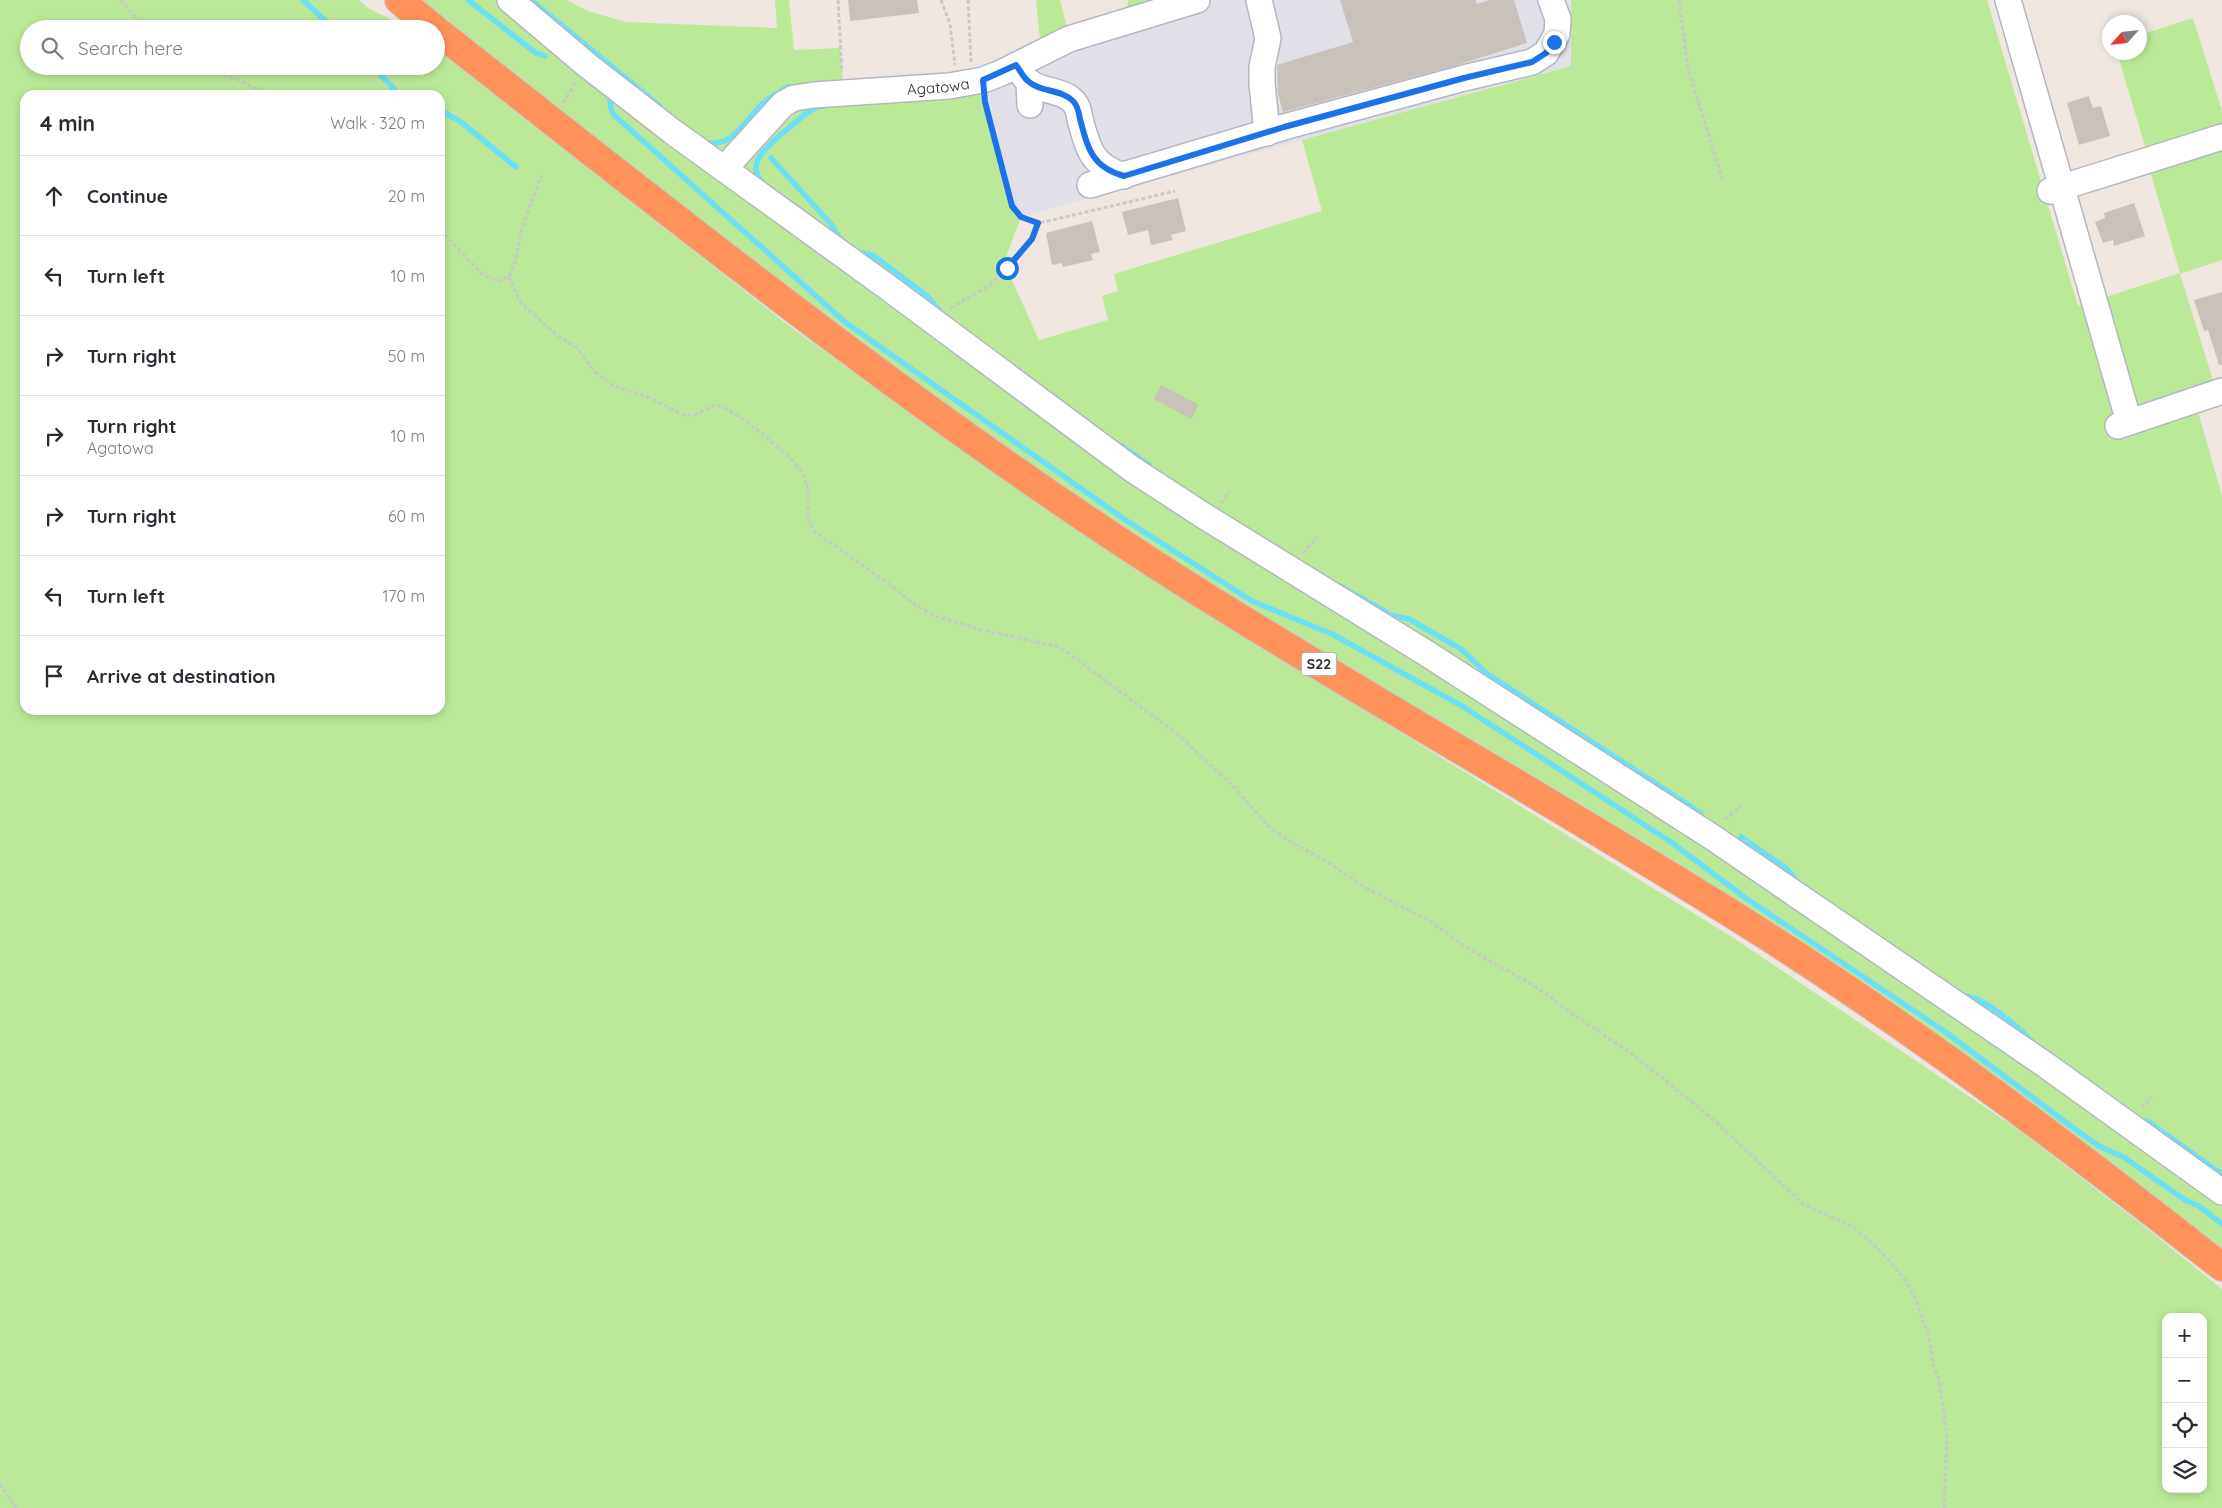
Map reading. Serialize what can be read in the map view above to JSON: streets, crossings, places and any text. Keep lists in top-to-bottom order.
{
  "streets": {
    "highway": ["S22"],
    "street": ["Agatowa"]
  },
  "north": "bottom left",
  "page": {
    "search": "Search here",
    "heading": ["4 min", "Walk · 320 m"],
    "list": [
      ["Continue", "20 m"],
      ["Turn left", "10 m"],
      ["Turn right", "50 m"],
      ["Turn right", "Agatowa", "10 m"],
      ["Turn right", "60 m"],
      ["Turn left", "170 m"],
      "Arrive at destination"
    ],
    "map_buttons": ["+", "−"]
  }
}
